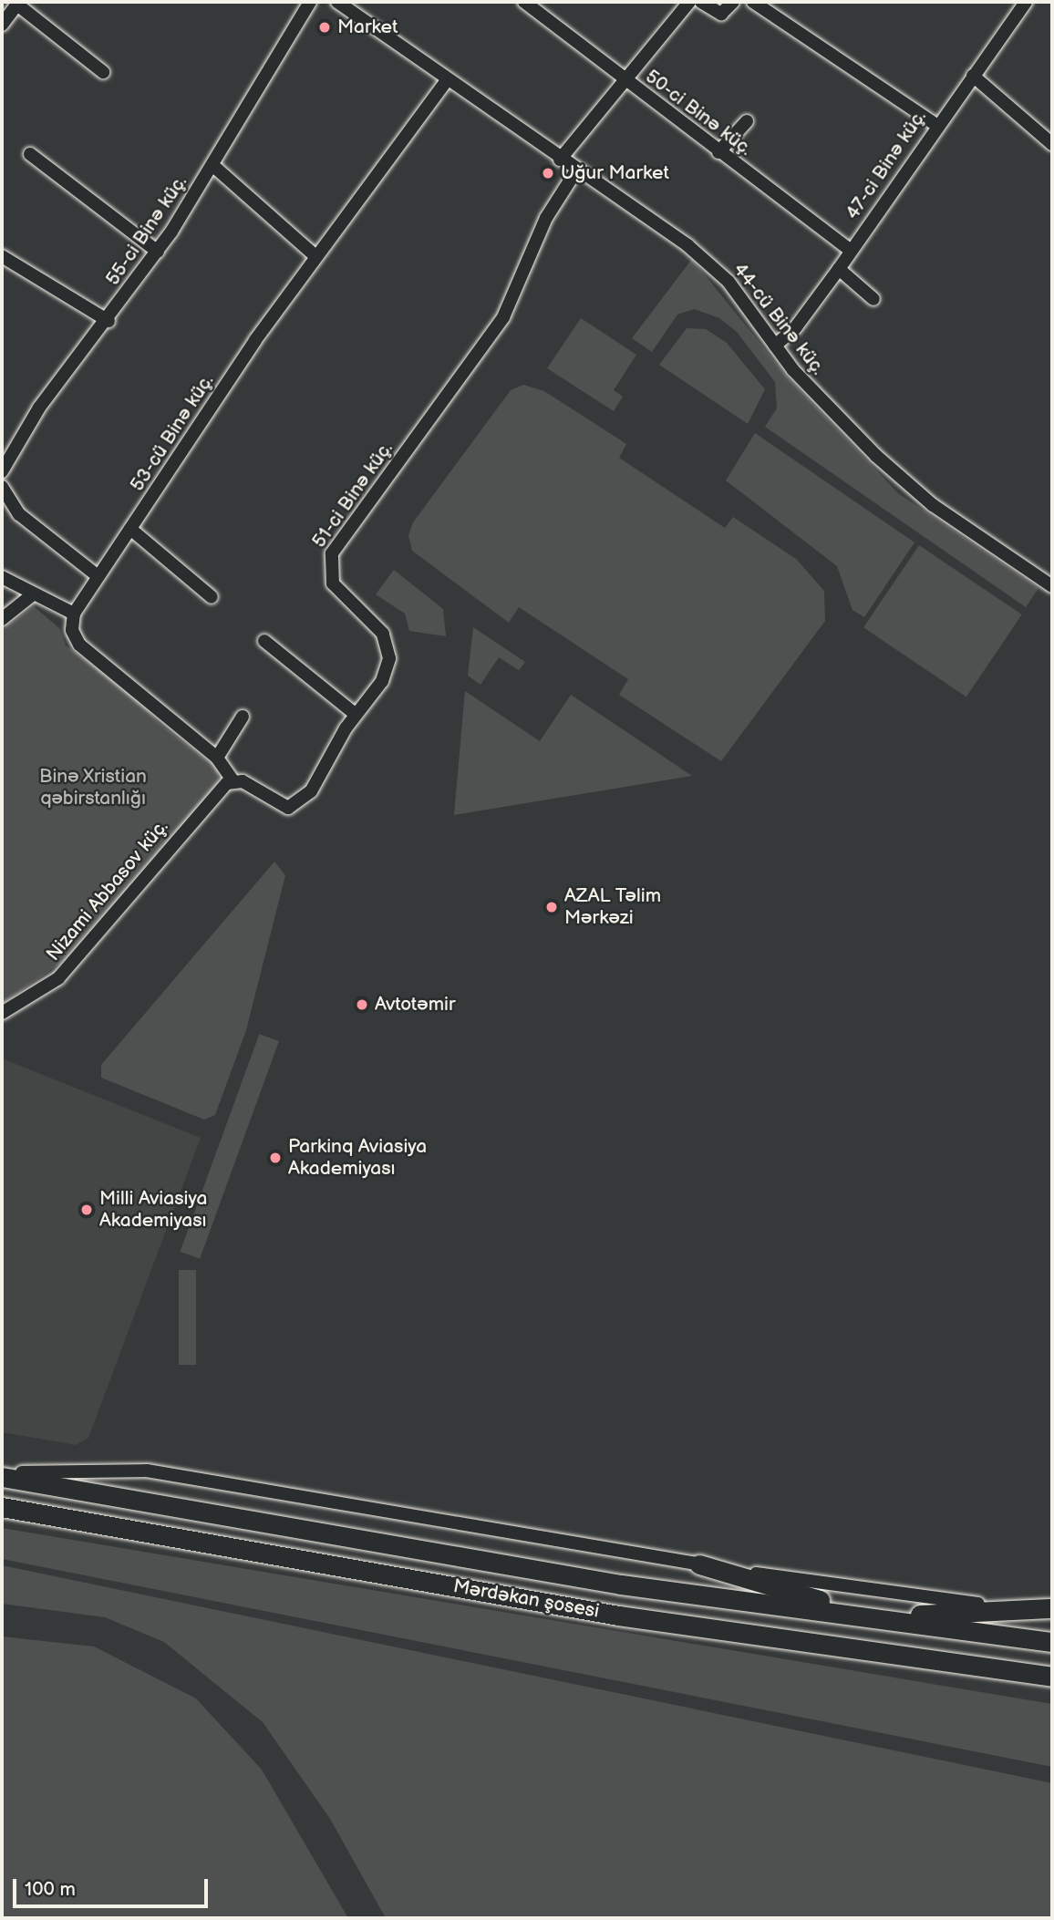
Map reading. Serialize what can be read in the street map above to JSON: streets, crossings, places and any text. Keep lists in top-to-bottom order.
{
  "streets": {
    "highway": ["Mərdəkan şosesi"],
    "street": [
      "50-ci Binə küç.",
      "47-ci Binə küç.",
      "55-ci Binə küç.",
      "44-cü Binə küç.",
      "53-cü Binə küç.",
      "51-ci Binə küç.",
      "Nizami Abbasov küç."
    ]
  },
  "crossings": [
    ["50-ci Binə küç.", "47-ci Binə küç."],
    ["47-ci Binə küç.", "44-cü Binə küç."],
    ["44-cü Binə küç.", "53-cü Binə küç."],
    ["44-cü Binə küç.", "51-ci Binə küç."],
    ["51-ci Binə küç.", "Nizami Abbasov küç."]
  ],
  "parks": ["Binə Xristian qəbirstanlığı"],
  "places": [
    "Market",
    "Uğur Market",
    "AZAL Təlim Mərkəzi",
    "Avtotəmir",
    "Parkinq Aviasiya Akademiyası",
    "Milli Aviasiya Akademiyası"
  ],
  "scale_bar": "100 m"
}
